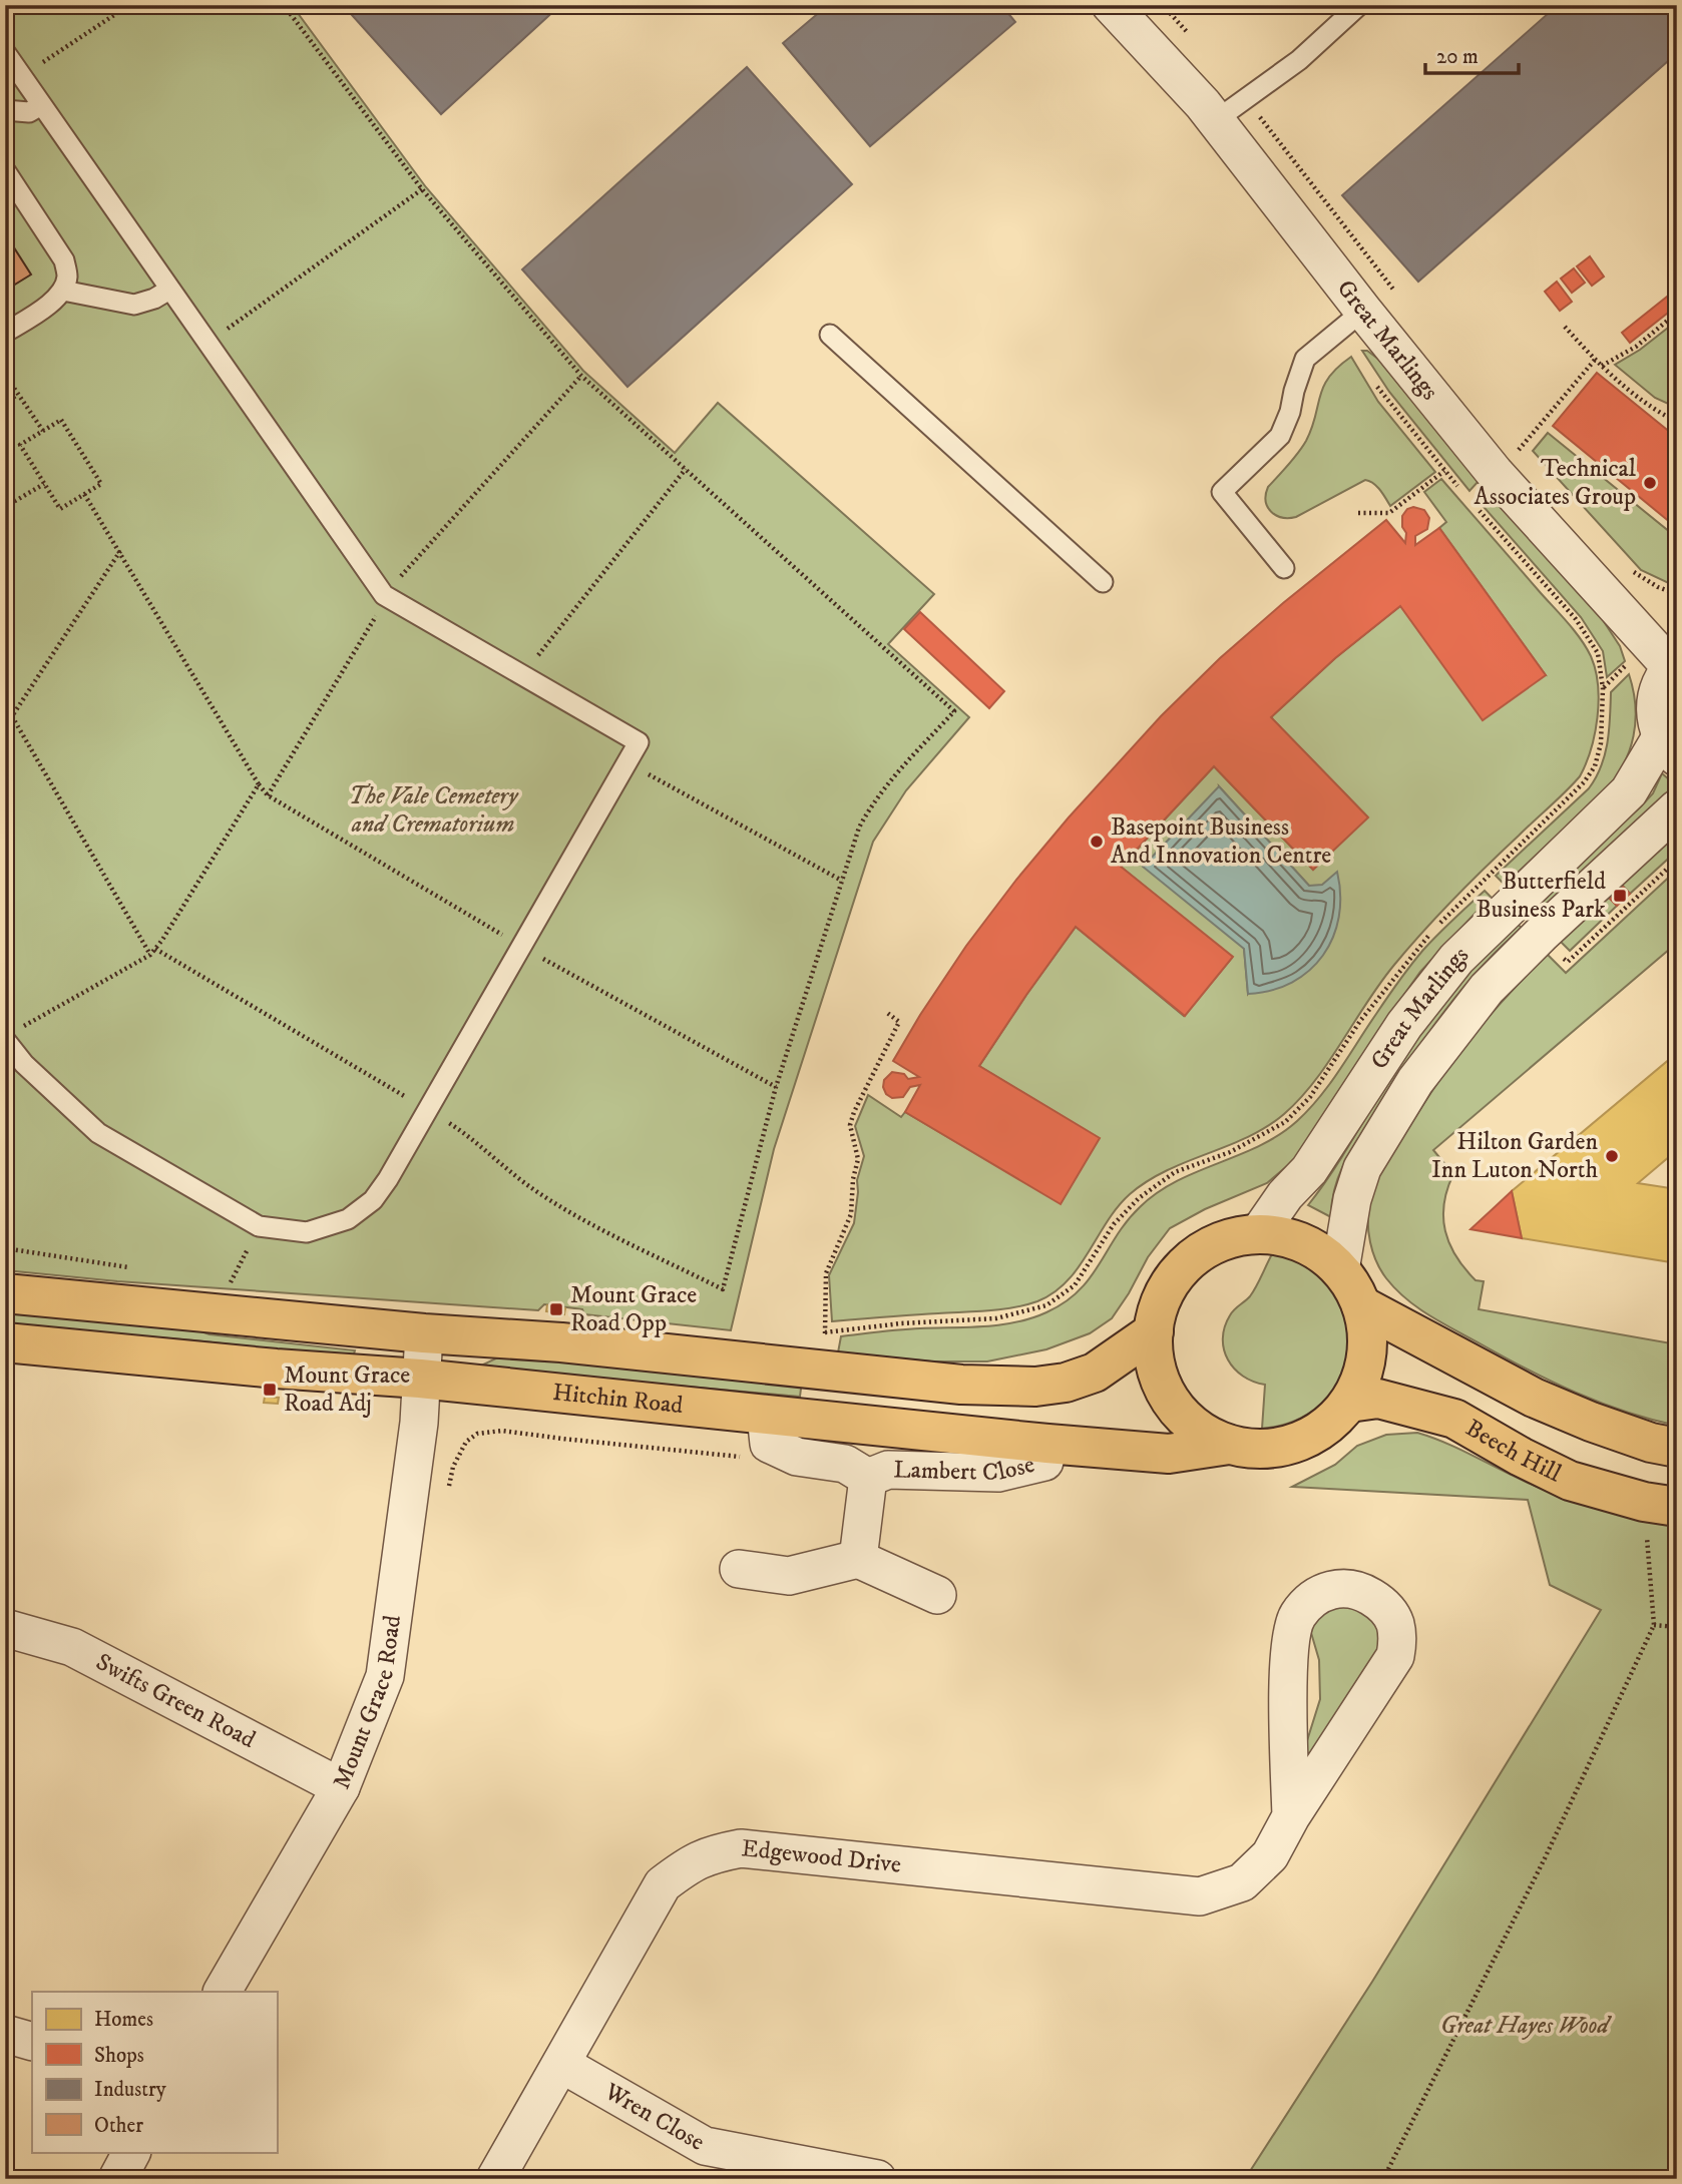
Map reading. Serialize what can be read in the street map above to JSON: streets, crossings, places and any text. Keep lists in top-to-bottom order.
{
  "streets": {
    "main road": ["Hitchin Road", "Beech Hill"],
    "street": [
      "Great Marlings",
      "Lambert Close",
      "Mount Grace Road",
      "Swifts Green Road",
      "Edgewood Drive",
      "Wren Close"
    ]
  },
  "crossings": [
    ["Great Marlings", "Hitchin Road"],
    ["Great Marlings", "Beech Hill"],
    ["Hitchin Road", "Beech Hill"],
    ["Hitchin Road", "Lambert Close"],
    ["Hitchin Road", "Mount Grace Road"],
    ["Mount Grace Road", "Swifts Green Road"],
    ["Edgewood Drive", "Wren Close"]
  ],
  "parks": ["The Vale Cemetery and Crematorium", "Great Hayes Wood"],
  "places": {
    "other": ["Technical Associates Group", "Basepoint Business And Innovation Centre", "Hilton Garden Inn Luton North"],
    "transit": ["Butterfield Business Park", "Mount Grace Road Opp", "Mount Grace Road Adj"]
  },
  "legend": [
    "Homes",
    "Shops",
    "Industry",
    "Other"
  ],
  "scale_bar": "20 m"
}
